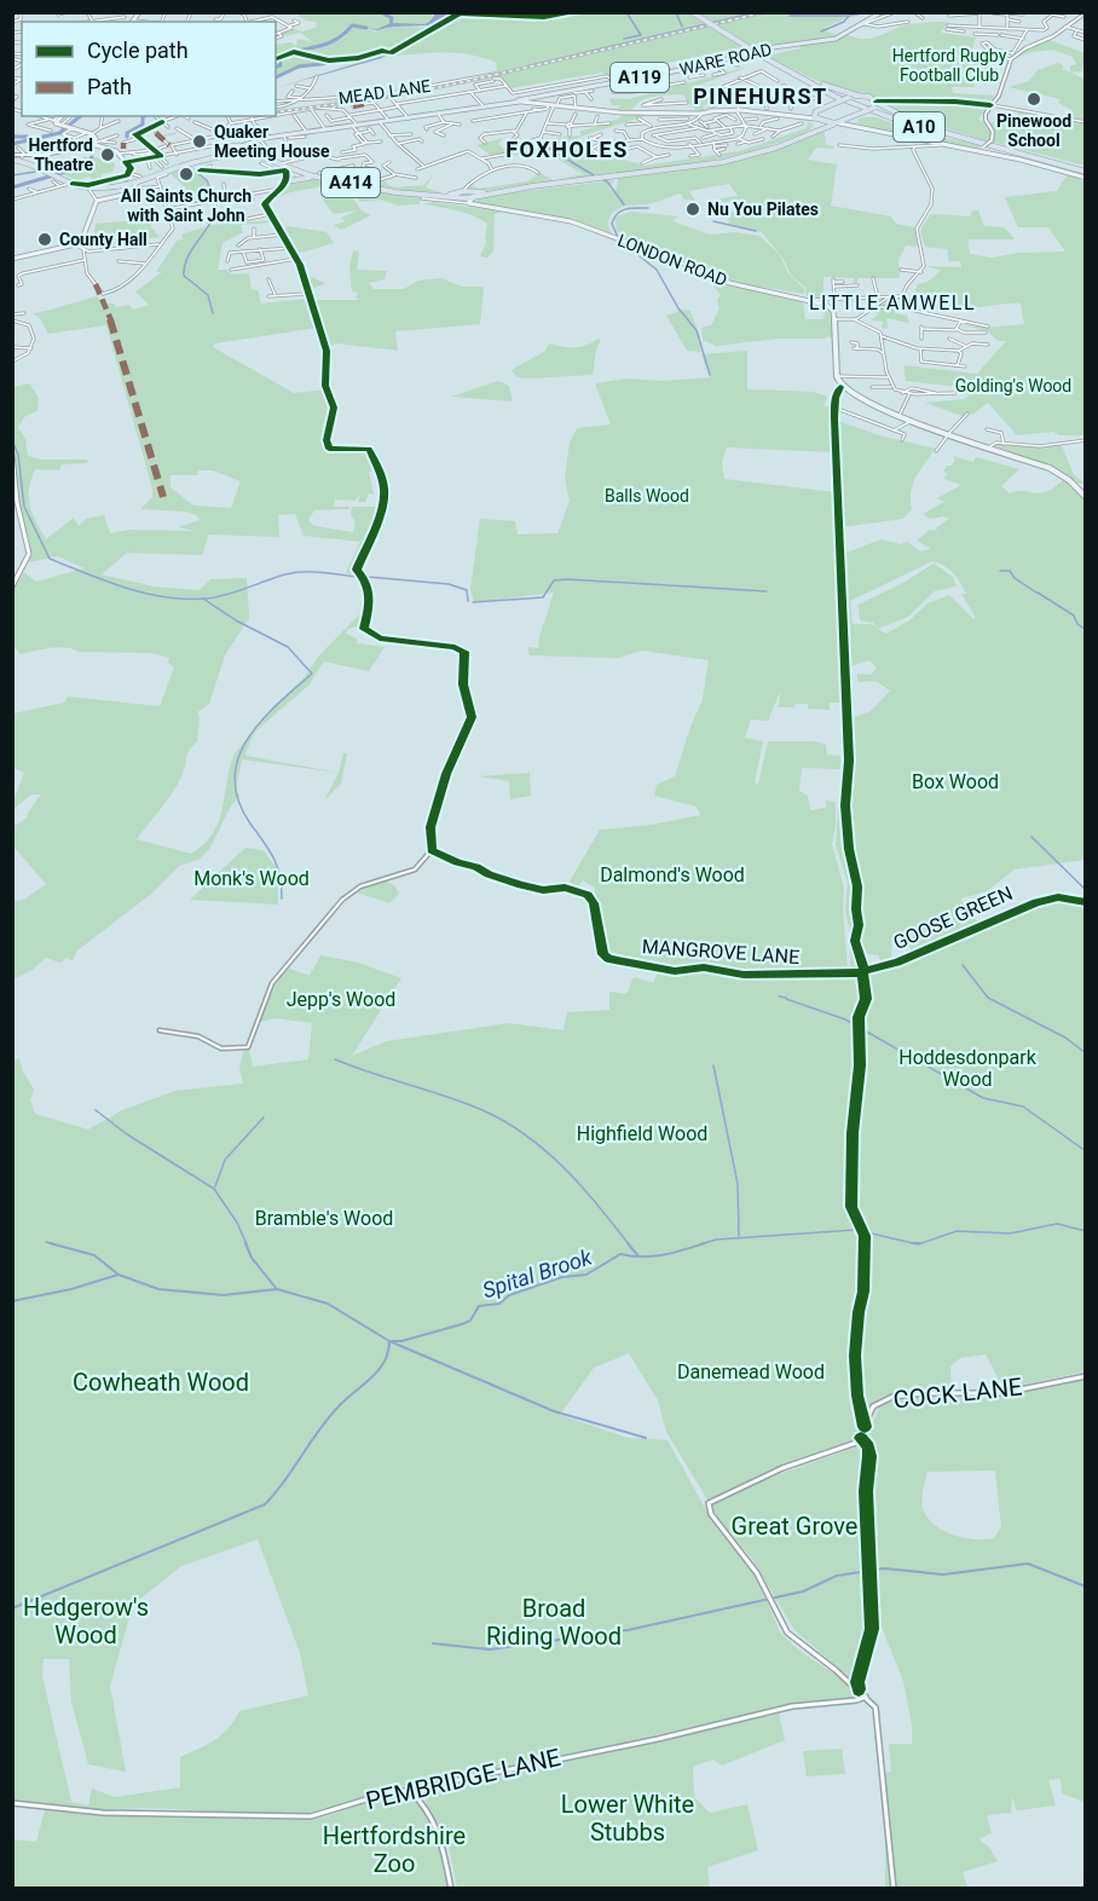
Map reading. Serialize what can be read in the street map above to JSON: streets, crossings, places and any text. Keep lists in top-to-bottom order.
{
  "streets": {
    "highway": ["A10", "A414", "LONDON ROAD"],
    "main road": ["WARE ROAD", "A119"],
    "street": [
      "MEAD LANE",
      "GOOSE GREEN",
      "MANGROVE LANE",
      "COCK LANE",
      "PEMBRIDGE LANE"
    ]
  },
  "crossings": [
    ["WARE ROAD", "LONDON ROAD"],
    ["A414", "LONDON ROAD"],
    ["GOOSE GREEN", "MANGROVE LANE"],
    ["COCK LANE", "PEMBRIDGE LANE"]
  ],
  "districts": ["PINEHURST", "FOXHOLES", "LITTLE AMWELL"],
  "water": ["Spital Brook"],
  "parks": [
    "Hertford Rugby Football Club",
    "Golding's Wood",
    "Balls Wood",
    "Box Wood",
    "Dalmond's Wood",
    "Monk's Wood",
    "Jepp's Wood",
    "Hoddesdonpark Wood",
    "Highfield Wood",
    "Bramble's Wood",
    "Danemead Wood",
    "Cowheath Wood",
    "Great Grove",
    "Hedgerow's Wood",
    "Broad Riding Wood",
    "Lower White Stubbs",
    "Hertfordshire Zoo"
  ],
  "places": [
    "Pinewood School",
    "Quaker Meeting House",
    "Hertford Theatre",
    "All Saints Church with Saint John",
    "Nu You Pilates",
    "County Hall"
  ],
  "legend": ["Cycle path", "Path"]
}
